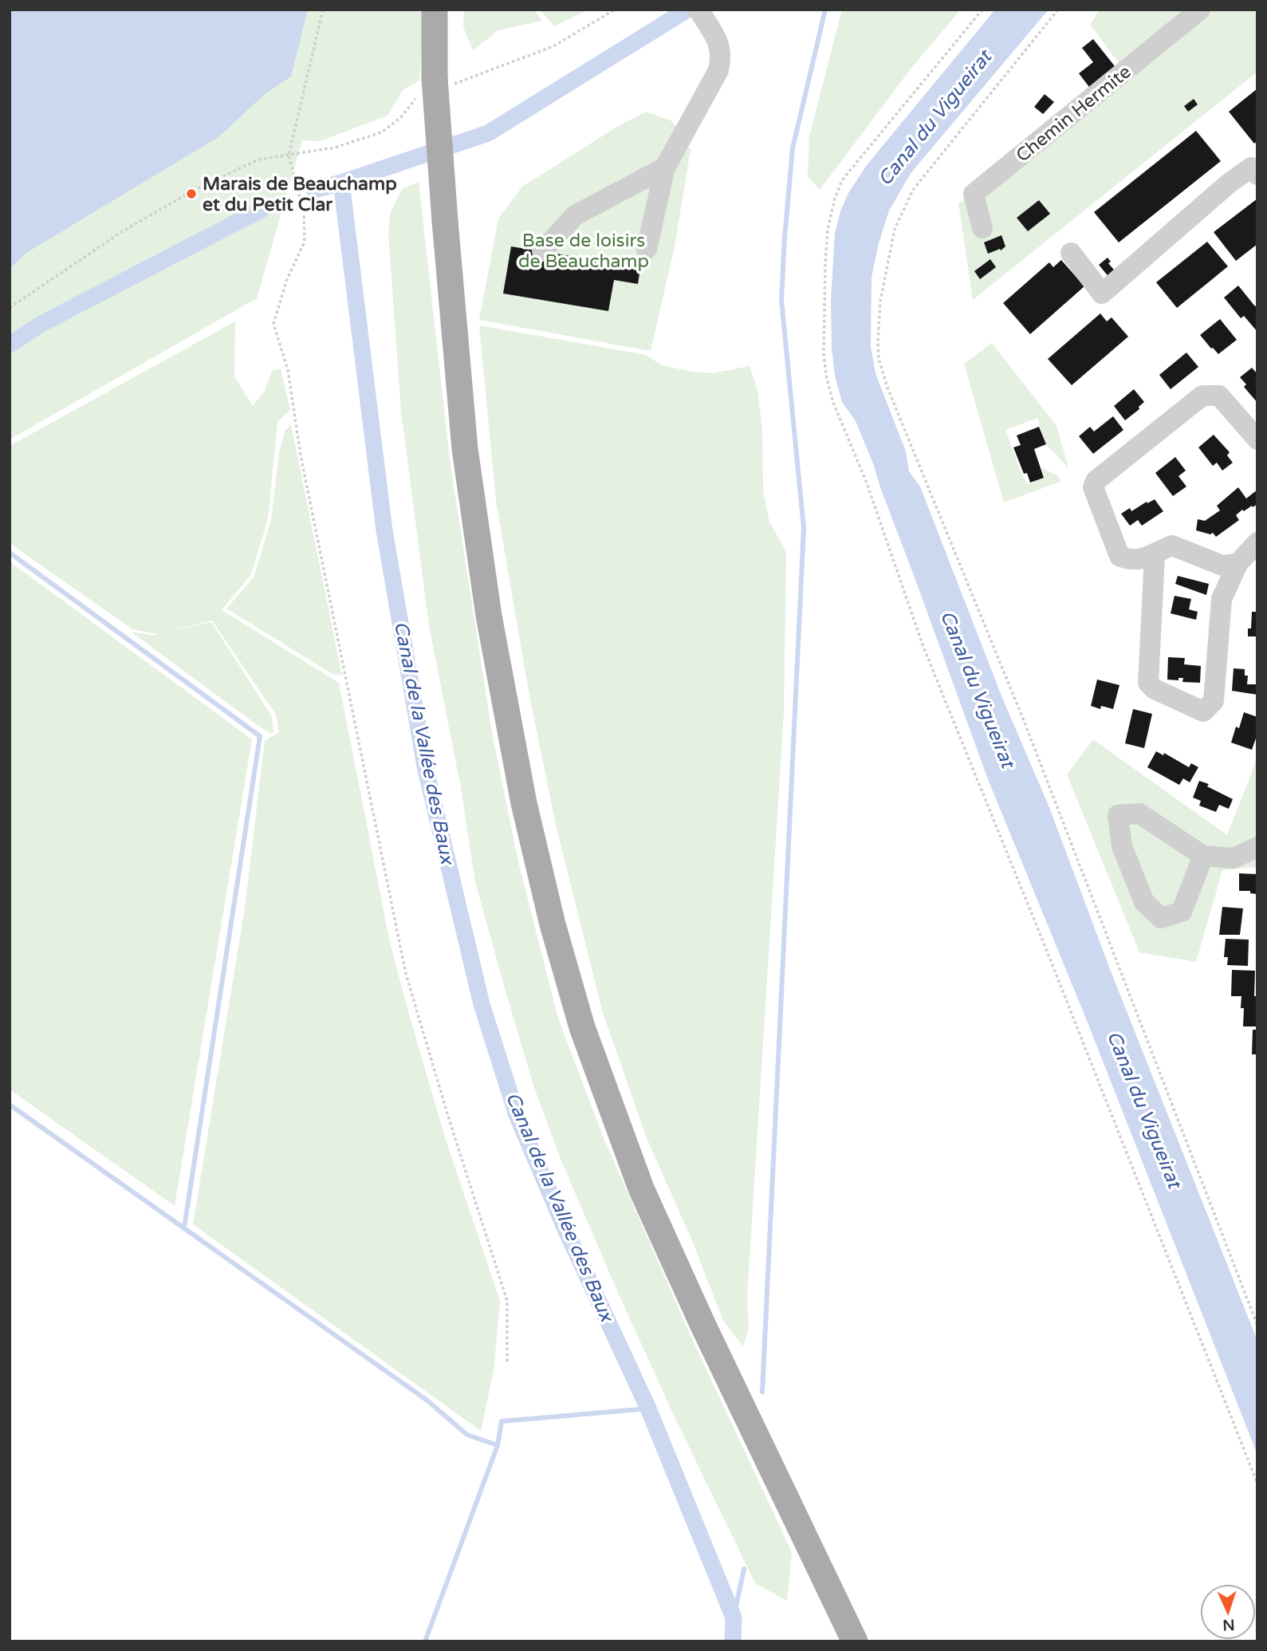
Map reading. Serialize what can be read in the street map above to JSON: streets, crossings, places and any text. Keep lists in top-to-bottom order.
{
  "streets": {
    "street": ["Chemin Hermite"]
  },
  "water": ["Canal du Vigueirat", "Canal de la Vallée des Baux"],
  "parks": ["Base de loisirs de Beauchamp"],
  "places": ["Marais de Beauchamp et du Petit Clar"],
  "north": "bottom"
}
